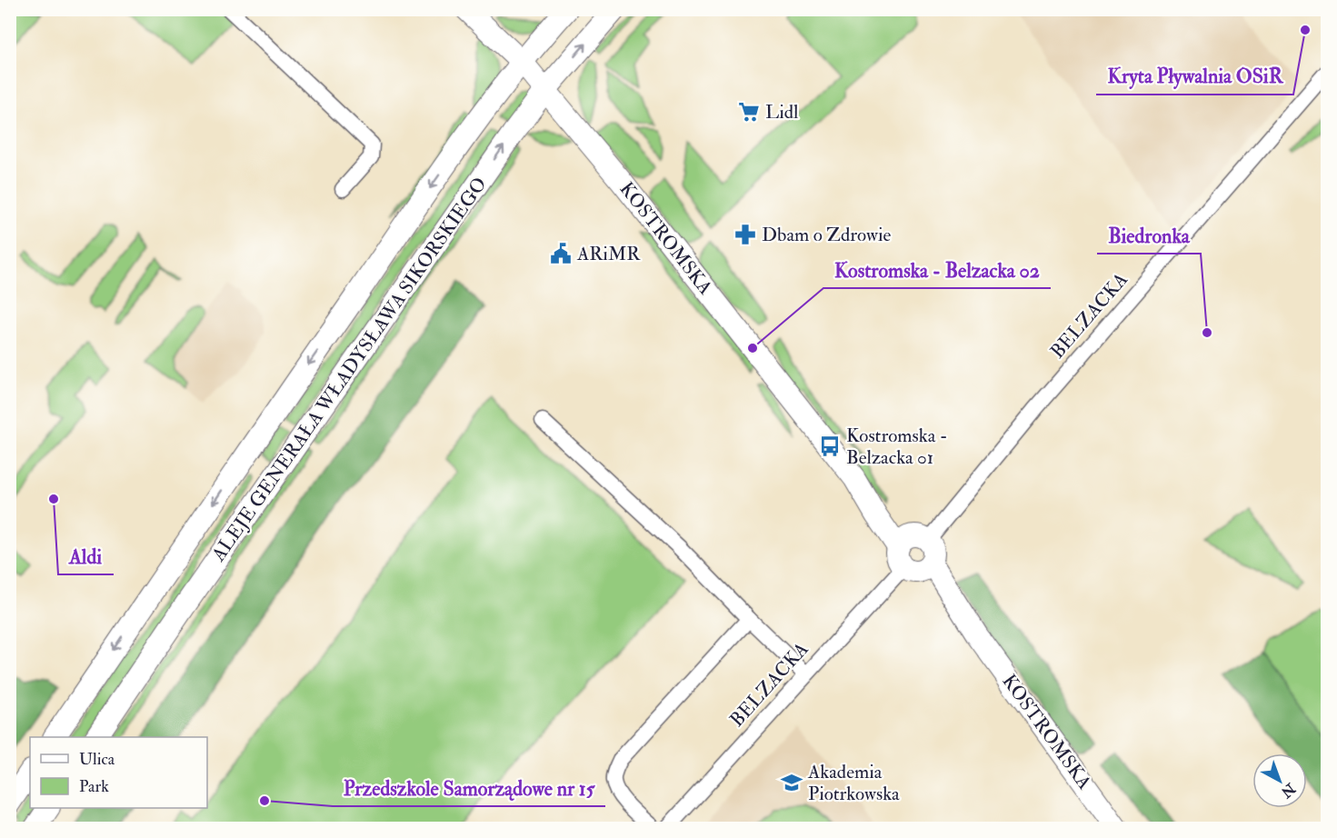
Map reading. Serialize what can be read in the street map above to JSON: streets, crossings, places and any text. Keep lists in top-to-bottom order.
{
  "streets": {
    "main road": ["KOSTROMSKA", "ALEJE GENERAŁA WŁADYSŁAWA SIKORSKIEGO"],
    "street": ["BELZACKA"]
  },
  "crossings": [
    ["KOSTROMSKA", "BELZACKA"],
    ["KOSTROMSKA", "ALEJE GENERAŁA WŁADYSŁAWA SIKORSKIEGO"]
  ],
  "places": {
    "other": [
      "Kryta Pływalnia OSiR",
      "Biedronka",
      "Kostromska - Belzacka 02",
      "Aldi",
      "Przedszkole Samorządowe nr 15"
    ],
    "supermarket": ["Lidl"],
    "pharmacy": ["Dbam o Zdrowie"],
    "public building": ["ARiMR"],
    "bus stop": ["Kostromska - Belzacka 01"],
    "school or university": ["Akademia Piotrkowska"]
  },
  "legend": ["Ulica", "Park"],
  "north": "bottom right"
}
